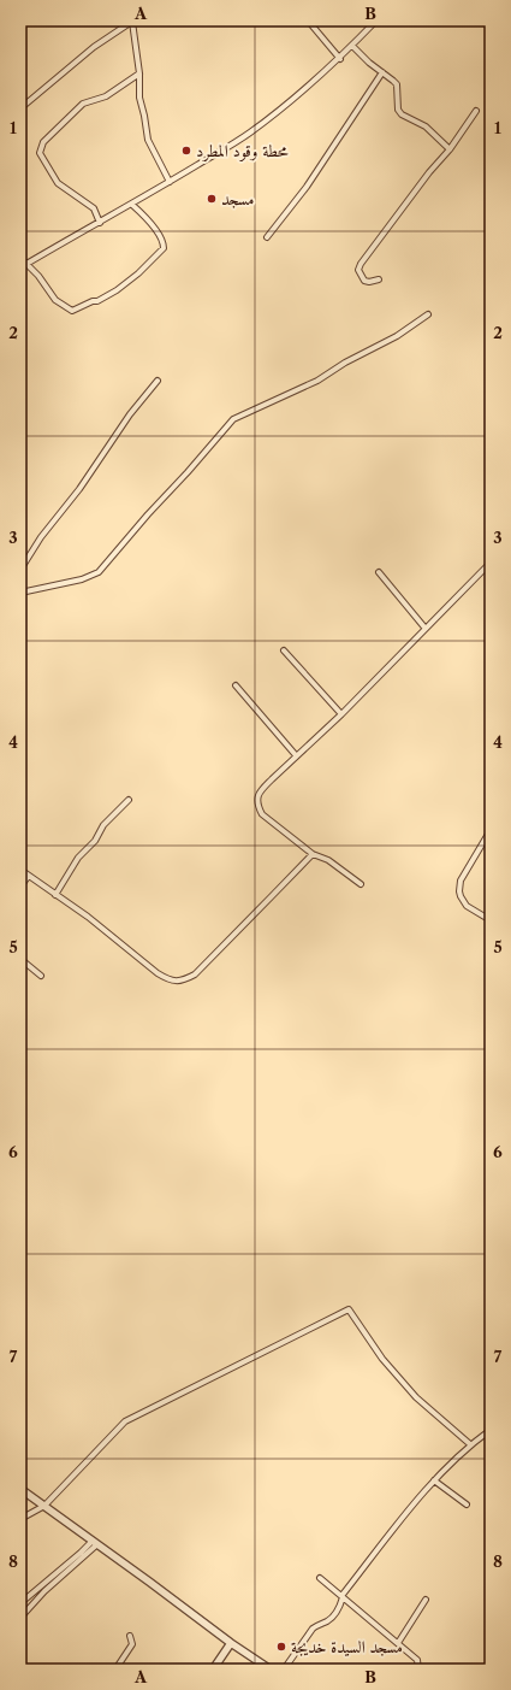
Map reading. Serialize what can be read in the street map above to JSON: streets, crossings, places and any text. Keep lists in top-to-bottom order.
{
  "places": ["محطة وقود المطرد", "مسجد", "مسجد السيدة خديجة"],
  "grid": {
    "columns": ["A", "B"],
    "rows": [
      "1",
      "2",
      "3",
      "4",
      "5",
      "6",
      "7",
      "8"
    ]
  }
}
